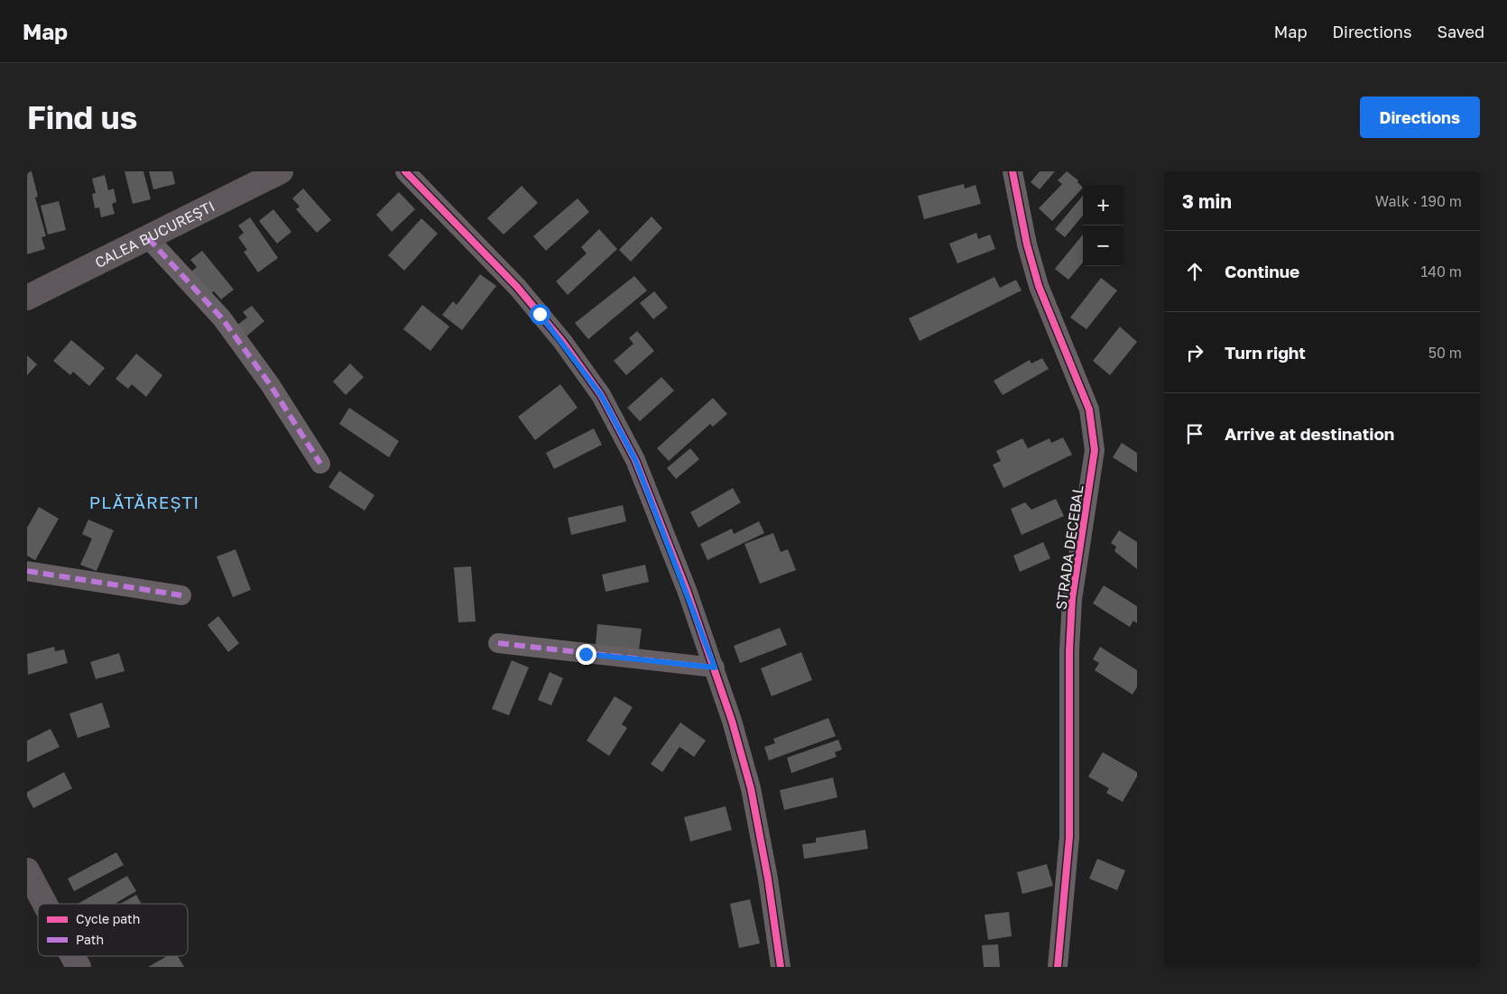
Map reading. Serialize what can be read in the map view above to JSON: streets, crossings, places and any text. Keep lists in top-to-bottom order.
{
  "streets": {
    "main road": ["CALEA BUCUREȘTI"],
    "street": ["STRADA DECEBAL"]
  },
  "districts": ["PLĂTĂREȘTI"],
  "legend": ["Cycle path", "Path"],
  "page": {
    "header": "Map",
    "nav": ["Map", "Directions", "Saved"],
    "buttons": "Directions",
    "title": "Find us",
    "heading": ["3 min", "Walk · 190 m"],
    "map_buttons": ["+", "−"],
    "list": [
      ["Continue", "140 m"],
      ["Turn right", "50 m"],
      "Arrive at destination"
    ]
  }
}
